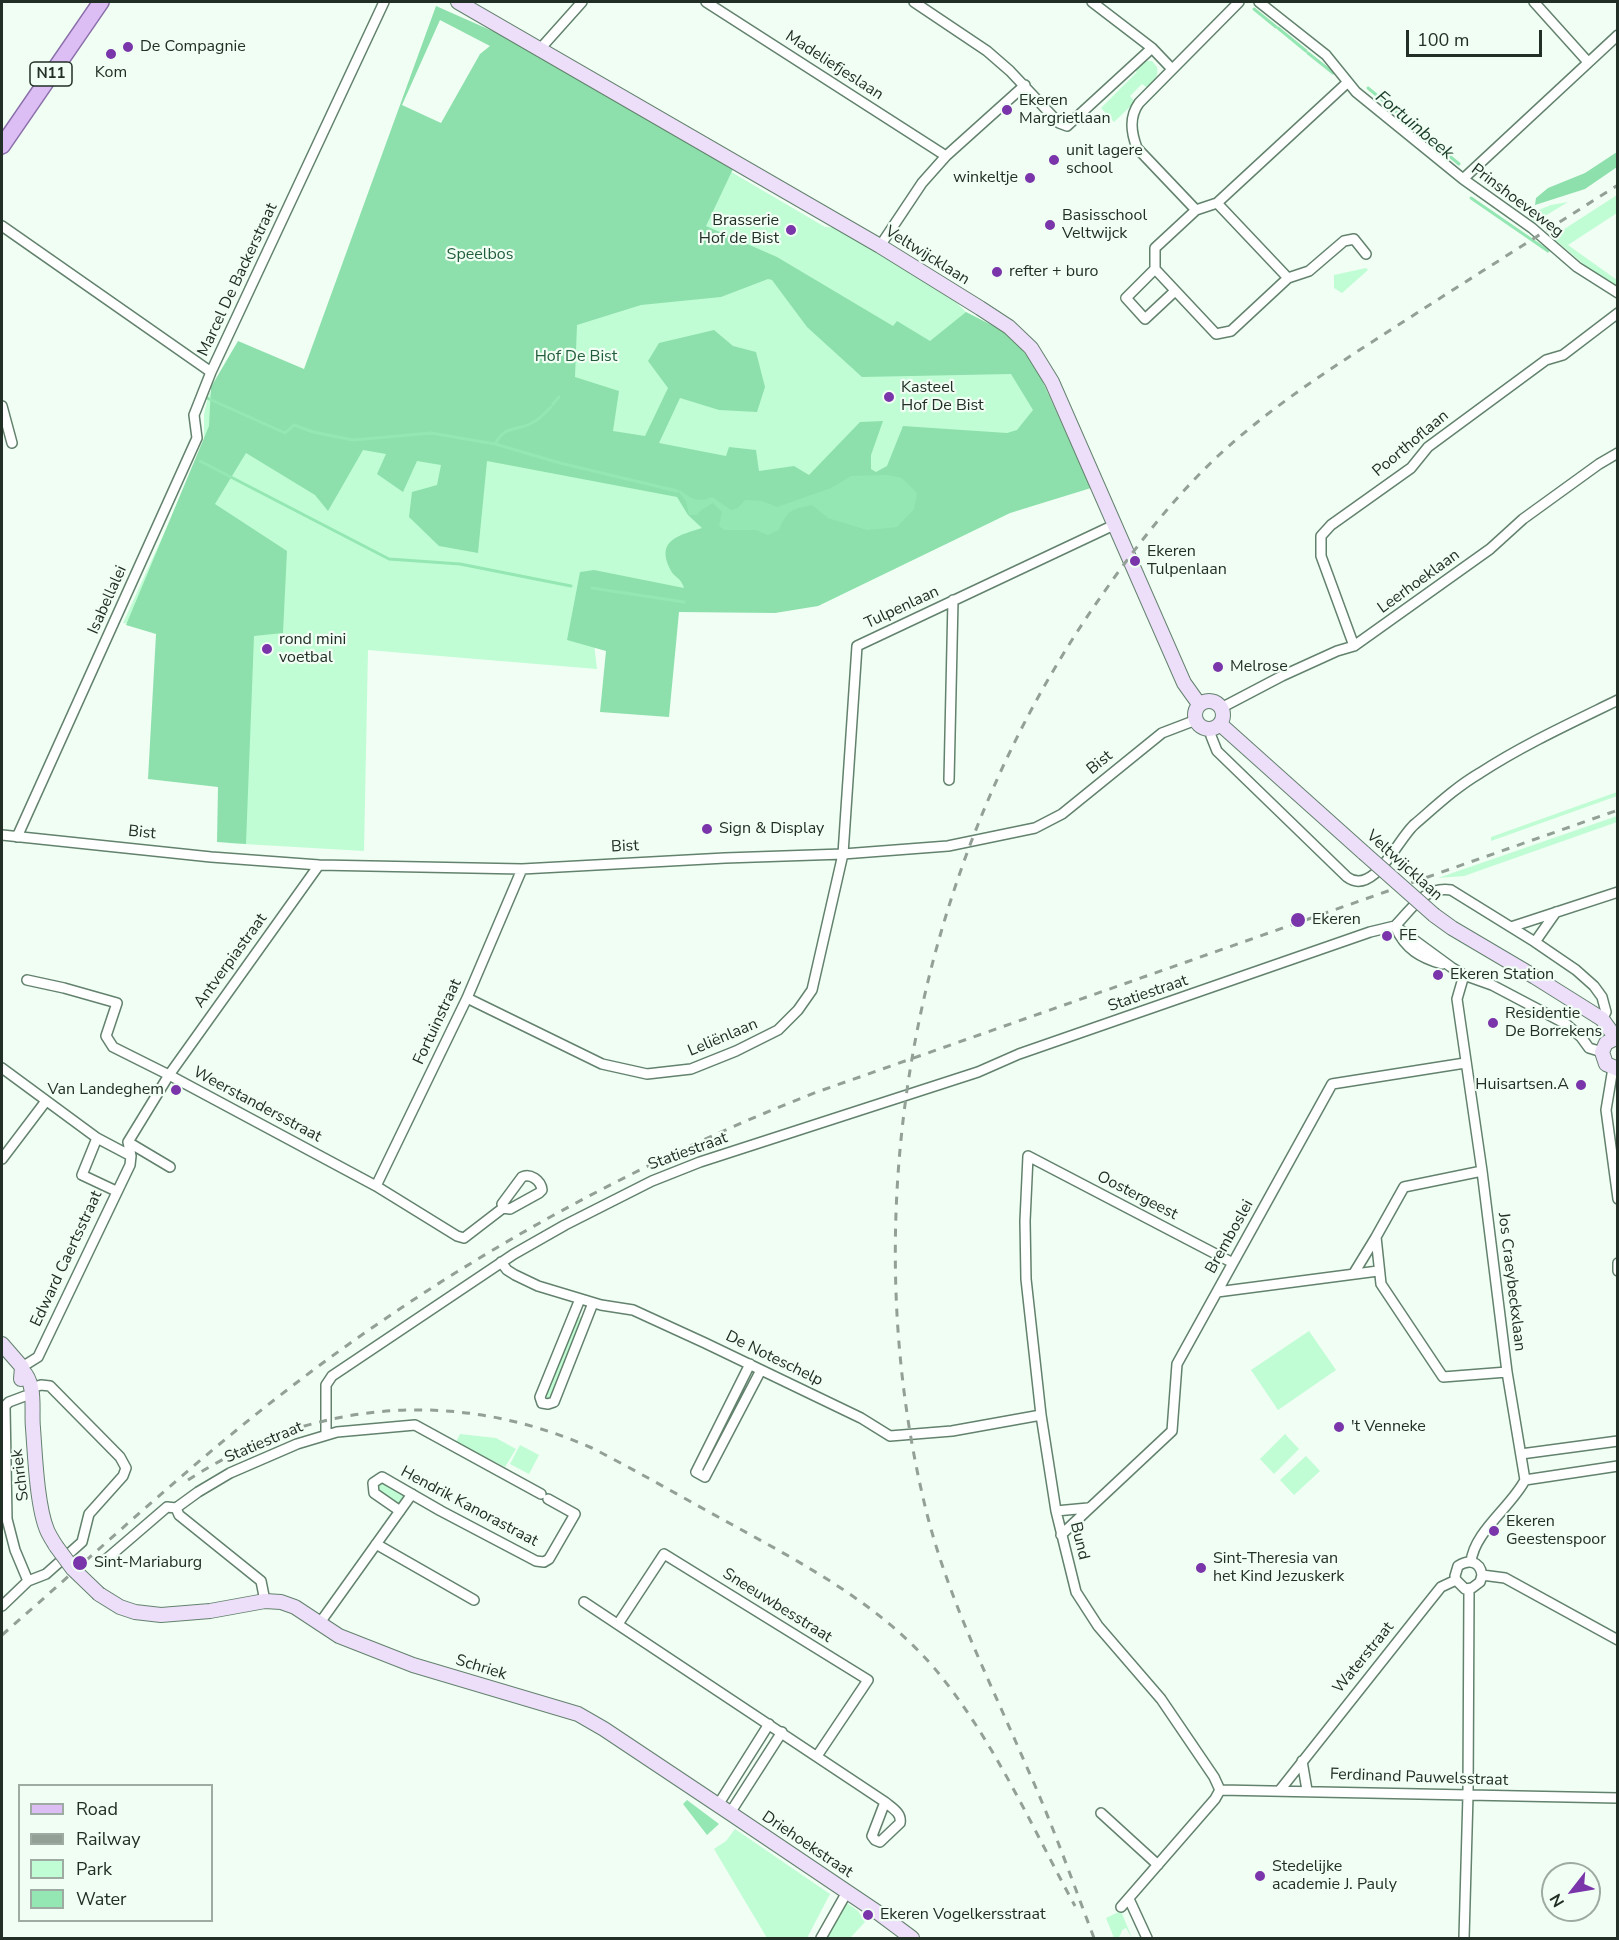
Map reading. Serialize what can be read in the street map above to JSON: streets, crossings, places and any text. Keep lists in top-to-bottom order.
{
  "streets": {
    "main road": ["N11"],
    "street": [
      "Madeliefjeslaan",
      "Prinshoeveweg",
      "Veltwijcklaan",
      "Marcel De Backerstraat",
      "Poorthoflaan",
      "Leerhoeklaan",
      "Isabellalei",
      "Tulpenlaan",
      "Bist",
      "Antverpiastraat",
      "Statiestraat",
      "Fortuinstraat",
      "Leliënlaan",
      "Weerstandersstraat",
      "Oostergeest",
      "Bremboslei",
      "Edward Caertsstraat",
      "Jos Craeybeckxlaan",
      "De Noteschelp",
      "Schriek",
      "Hendrik Kanorastraat",
      "Bund",
      "Sneeuwbesstraat",
      "Waterstraat",
      "Ferdinand Pauwelsstraat",
      "Driehoekstraat"
    ]
  },
  "crossings": [
    ["Veltwijcklaan", "Leerhoeklaan"],
    ["Veltwijcklaan", "Tulpenlaan"],
    ["Veltwijcklaan", "Bist"],
    ["Veltwijcklaan", "Statiestraat"],
    ["Veltwijcklaan", "Jos Craeybeckxlaan"],
    ["Marcel De Backerstraat", "Isabellalei"],
    ["Poorthoflaan", "Leerhoeklaan"],
    ["Leerhoeklaan", "Bist"],
    ["Isabellalei", "Bist"],
    ["Tulpenlaan", "Bist"],
    ["Tulpenlaan", "Leliënlaan"],
    ["Bist", "Antverpiastraat"],
    ["Bist", "Fortuinstraat"],
    ["Bist", "Leliënlaan"],
    ["Antverpiastraat", "Weerstandersstraat"],
    ["Statiestraat", "De Noteschelp"],
    ["Statiestraat", "Hendrik Kanorastraat"],
    ["Fortuinstraat", "Leliënlaan"],
    ["Fortuinstraat", "Weerstandersstraat"],
    ["Oostergeest", "Bremboslei"],
    ["Oostergeest", "Bund"],
    ["Bremboslei", "Jos Craeybeckxlaan"],
    ["Bremboslei", "Bund"],
    ["Edward Caertsstraat", "Schriek"],
    ["De Noteschelp", "Bund"],
    ["Schriek", "Driehoekstraat"],
    ["Bund", "Ferdinand Pauwelsstraat"],
    ["Waterstraat", "Ferdinand Pauwelsstraat"]
  ],
  "water": ["Fortuinbeek"],
  "parks": ["Speelbos", "Hof De Bist"],
  "places": [
    "De Compagnie",
    "Kom",
    "Ekeren Margrietlaan",
    "unit lagere school",
    "winkeltje",
    "Basisschool Veltwijck",
    "Brasserie Hof de Bist",
    "refter + buro",
    "Kasteel Hof De Bist",
    "Ekeren Tulpenlaan",
    "rond mini voetbal",
    "Melrose",
    "Sign & Display",
    "Ekeren",
    "FE",
    "Ekeren Station",
    "Residentie De Borrekens",
    "Huisartsen.A",
    "Van Landeghem",
    "'t Venneke",
    "Ekeren Geestenspoor",
    "Sint-Mariaburg",
    "Sint-Theresia van het Kind Jezuskerk",
    "Stedelijke academie J. Pauly",
    "Ekeren Vogelkersstraat"
  ],
  "legend": [
    "Road",
    "Railway",
    "Park",
    "Water"
  ],
  "scale_bar": "100 m",
  "north": "bottom left"
}
